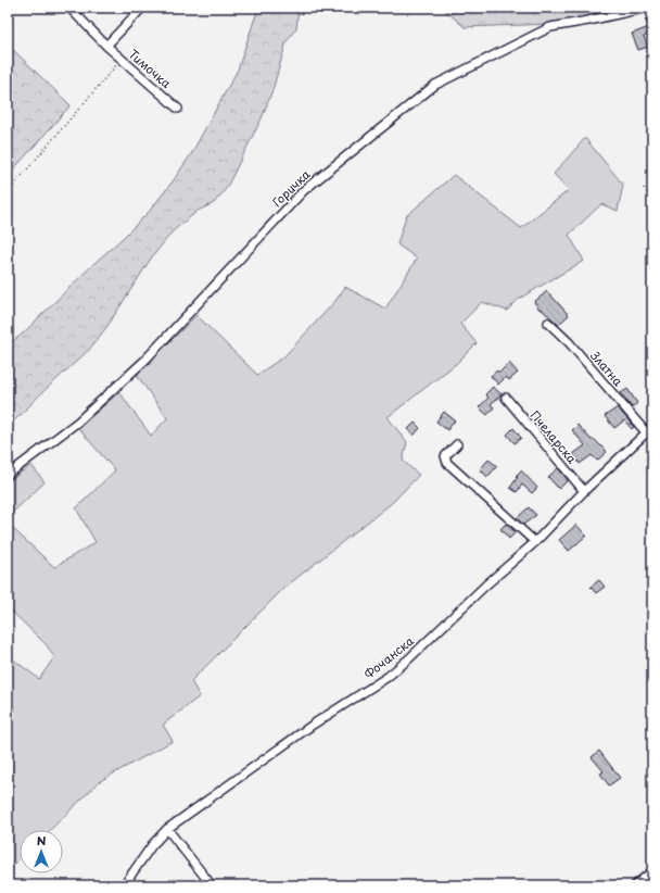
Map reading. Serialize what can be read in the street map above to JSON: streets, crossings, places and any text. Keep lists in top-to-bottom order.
{
  "streets": {
    "street": [
      "Тимочка",
      "Горичка",
      "Златна",
      "Пчеларска",
      "Фочанска"
    ]
  },
  "crossings": [
    ["Златна", "Фочанска"],
    ["Пчеларска", "Фочанска"]
  ],
  "north": "top"
}
